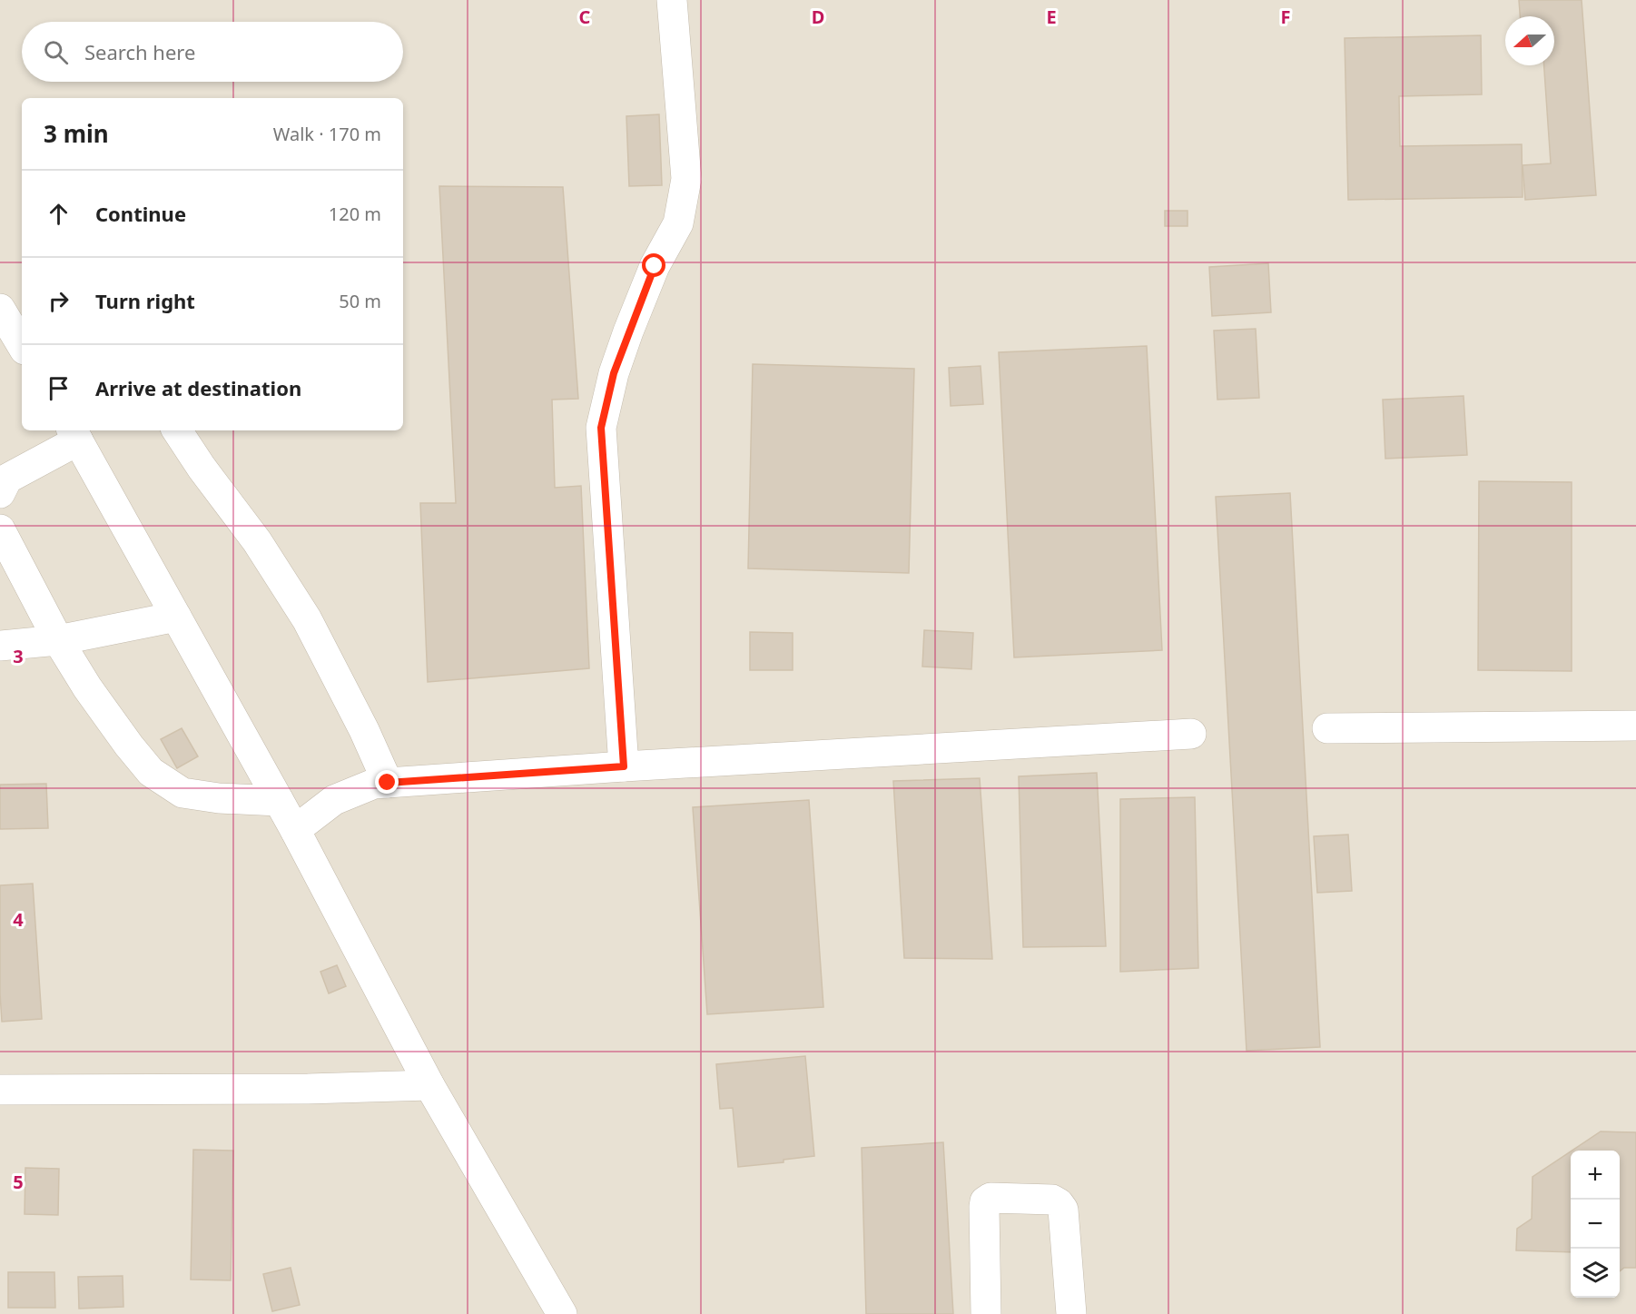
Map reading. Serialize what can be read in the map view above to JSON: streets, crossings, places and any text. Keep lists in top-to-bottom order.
{
  "north": "left",
  "page": {
    "search": "Search here",
    "heading": ["3 min", "Walk · 170 m"],
    "list": [
      ["Continue", "120 m"],
      ["Turn right", "50 m"],
      "Arrive at destination"
    ],
    "map_buttons": ["+", "−"]
  },
  "grid": {
    "columns": [
      "C",
      "D",
      "E",
      "F"
    ],
    "rows": ["3", "4", "5"]
  }
}
